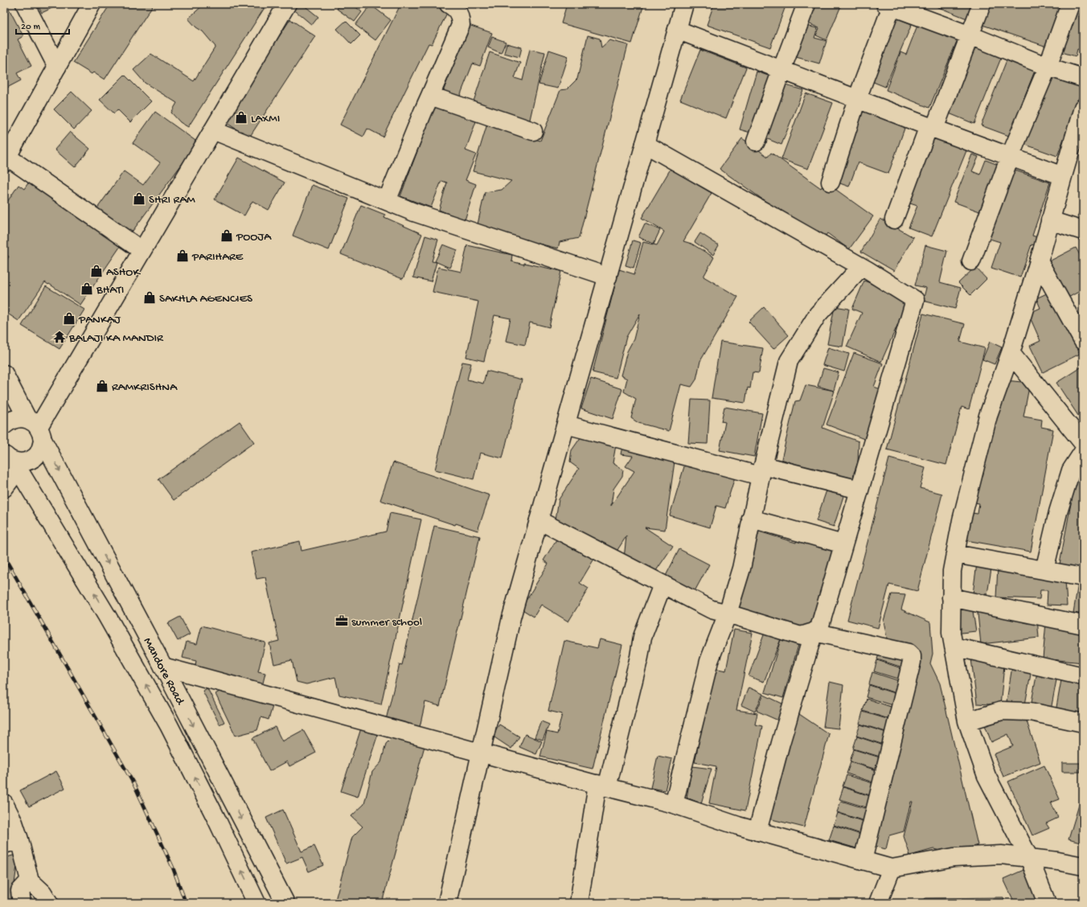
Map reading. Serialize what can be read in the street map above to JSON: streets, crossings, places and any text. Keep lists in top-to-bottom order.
{
  "streets": {
    "main road": ["Mandore Road"]
  },
  "places": {
    "shop": [
      "LAXMI",
      "SHRI RAM",
      "POOJA",
      "PARIHARE",
      "ASHOK",
      "BHATI",
      "SAKHLA AGENCIES",
      "PANKAJ",
      "RAMKRISHNA"
    ],
    "temple": ["BALAJI KA MANDIR"],
    "office": ["summer school"]
  },
  "scale_bar": "20 m"
}
